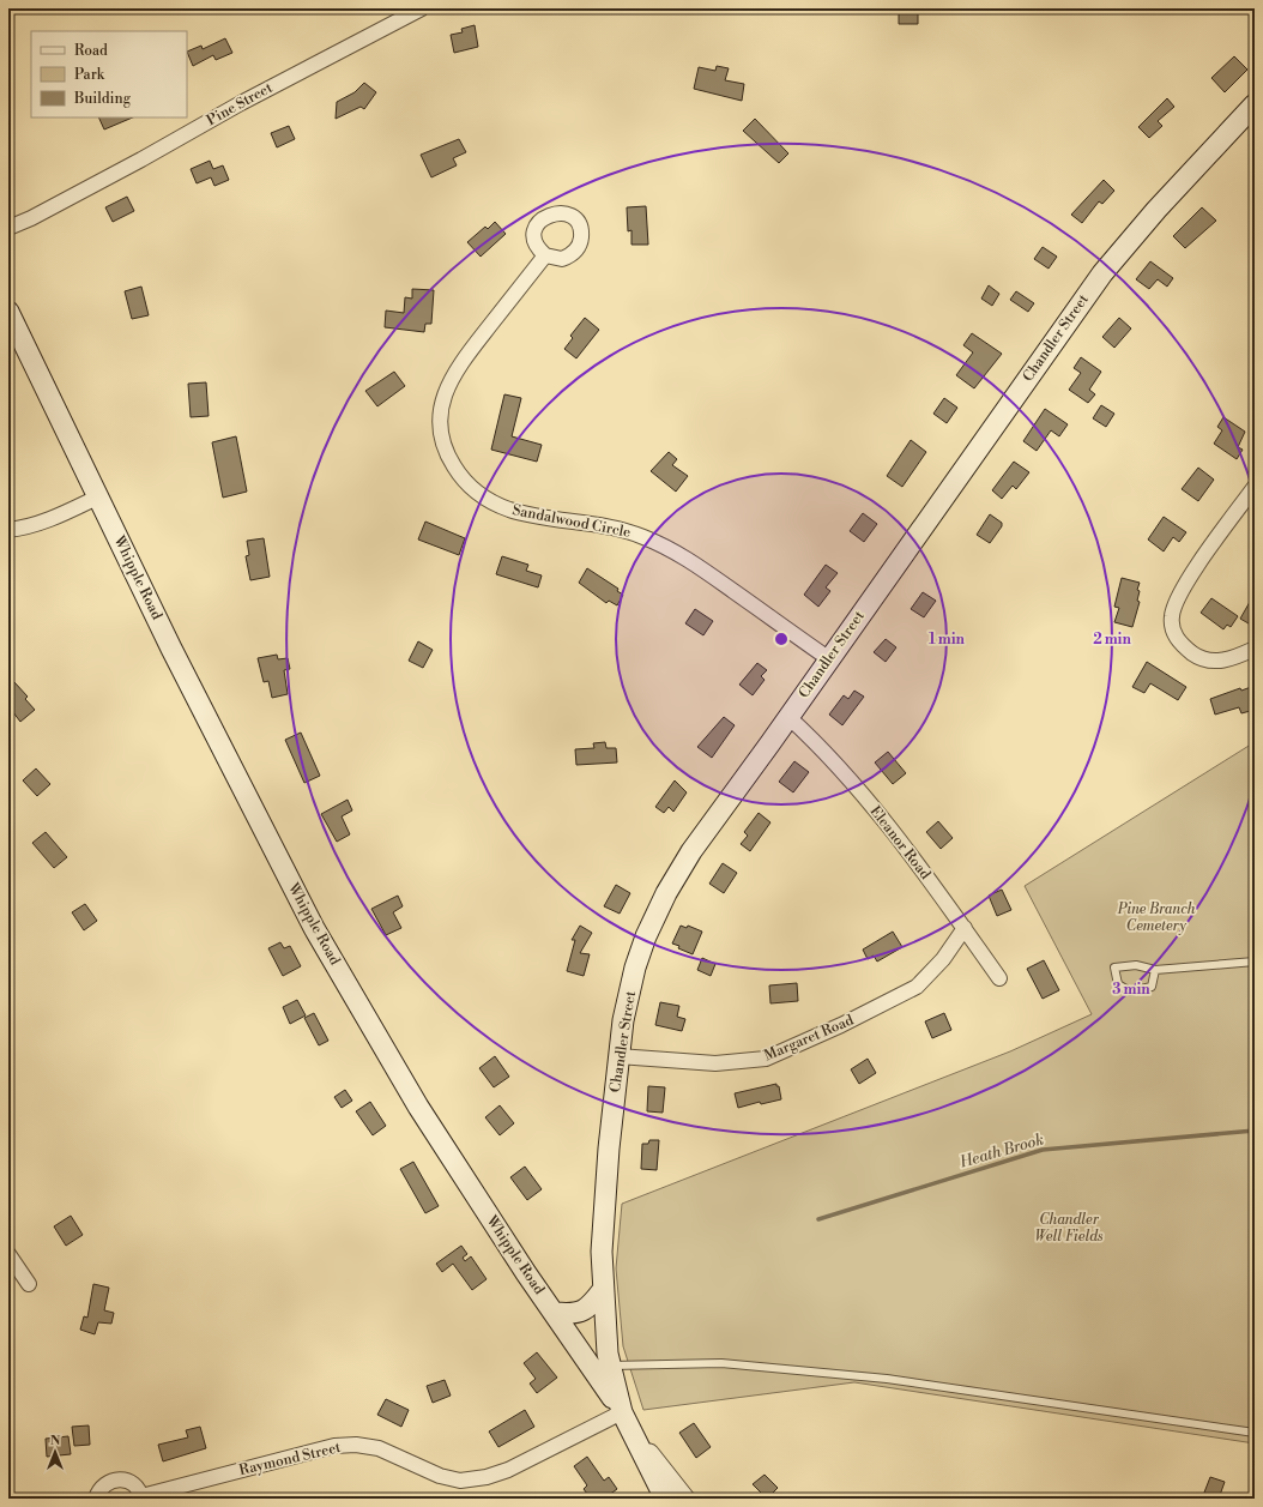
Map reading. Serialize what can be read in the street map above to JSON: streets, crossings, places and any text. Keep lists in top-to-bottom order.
{
  "streets": {
    "main road": ["Chandler Street", "Whipple Road"],
    "street": [
      "Pine Street",
      "Sandalwood Circle",
      "Eleanor Road",
      "Margaret Road",
      "Raymond Street"
    ]
  },
  "crossings": [
    ["Chandler Street", "Sandalwood Circle"],
    ["Chandler Street", "Whipple Road"],
    ["Chandler Street", "Eleanor Road"],
    ["Chandler Street", "Margaret Road"],
    ["Chandler Street", "Raymond Street"],
    ["Whipple Road", "Raymond Street"],
    ["Eleanor Road", "Margaret Road"]
  ],
  "water": ["Heath Brook"],
  "parks": ["Pine Branch Cemetery", "Chandler Well Fields"],
  "legend": ["Road", "Park", "Building"],
  "north": "top",
  "rings": ["1 min", "2 min", "3 min"]
}
